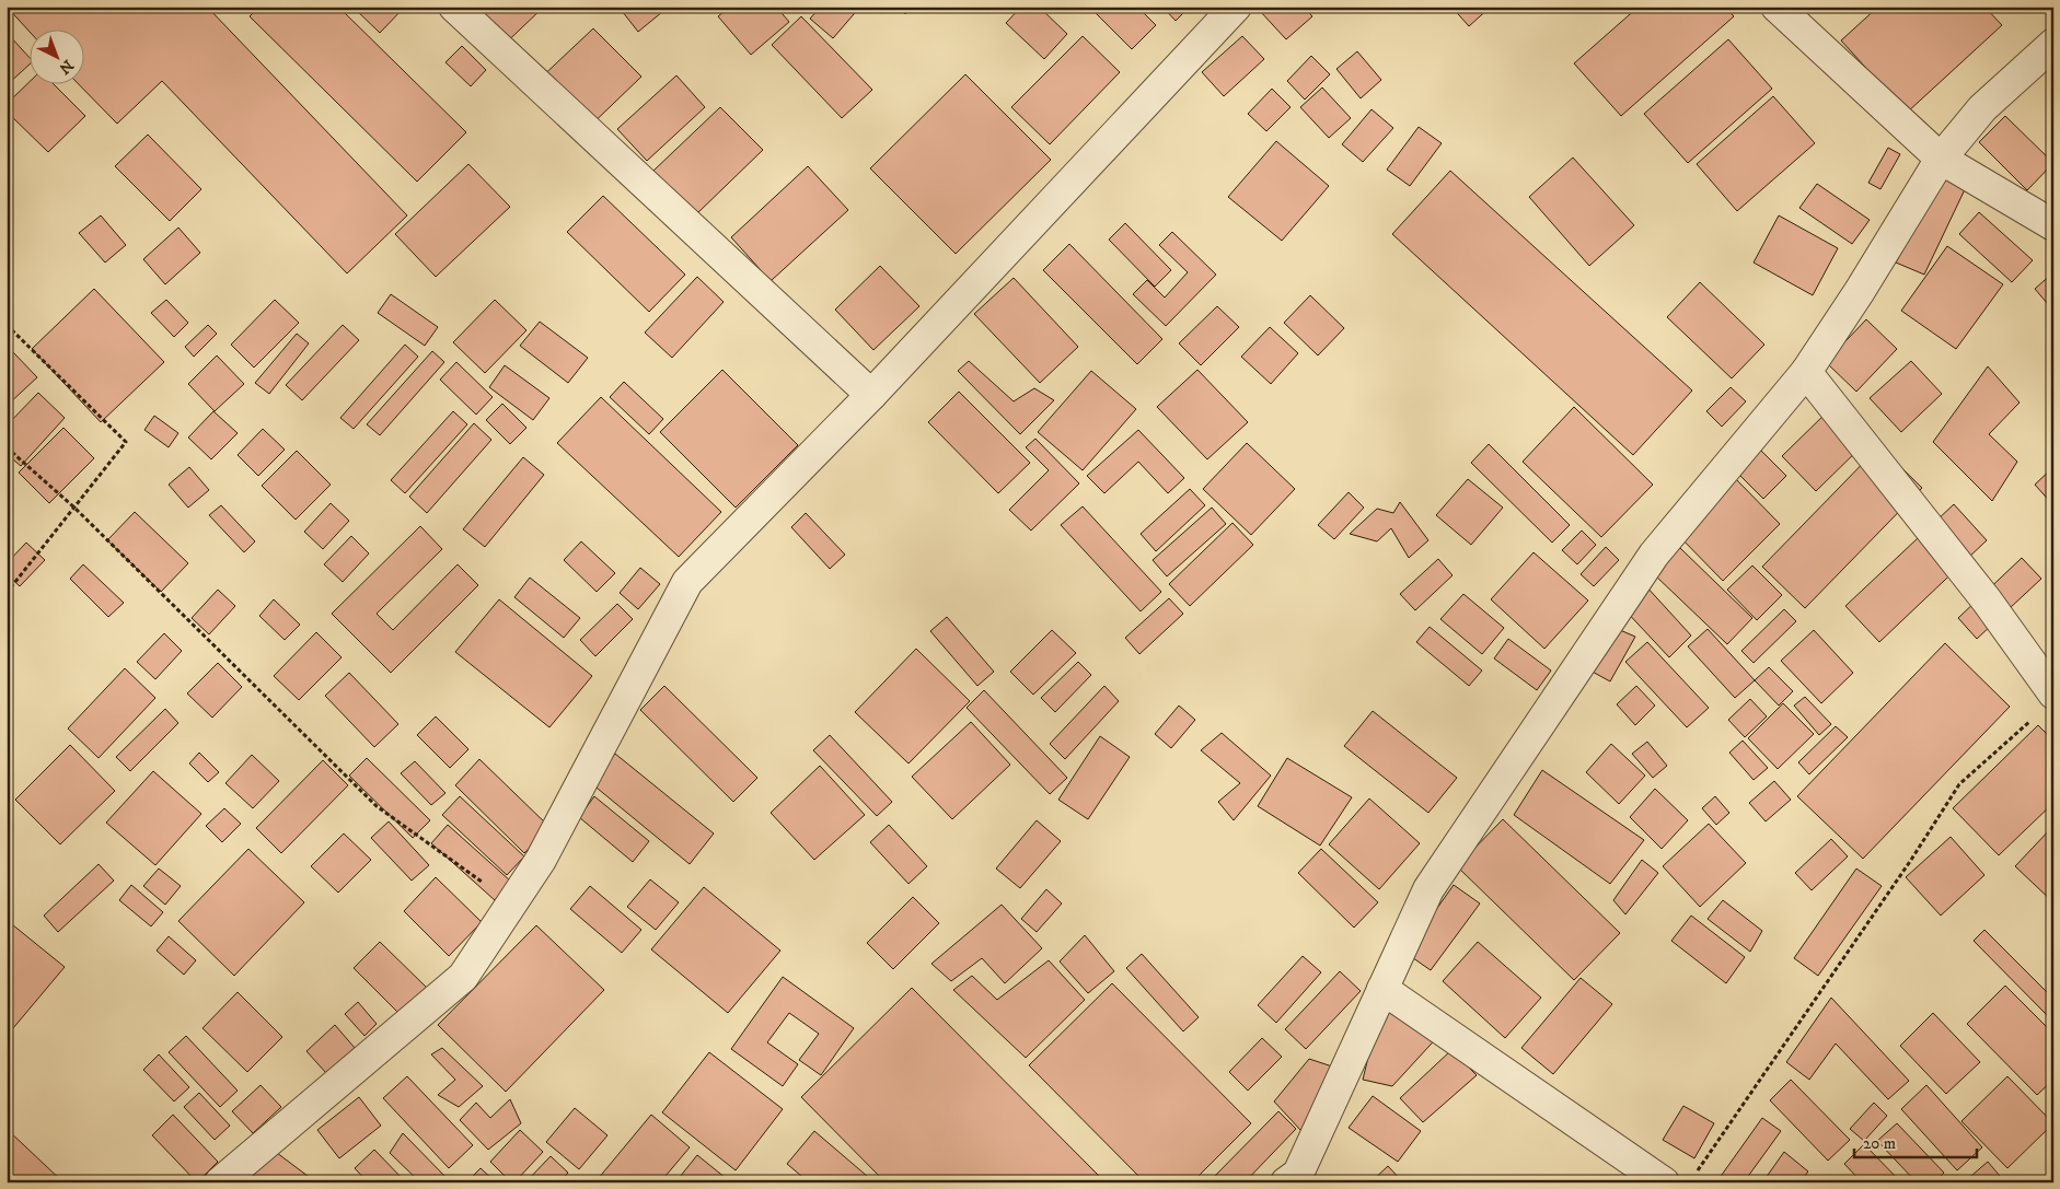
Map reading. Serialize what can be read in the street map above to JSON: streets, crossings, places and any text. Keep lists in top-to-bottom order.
{
  "scale_bar": "20 m",
  "north": "bottom right"
}
